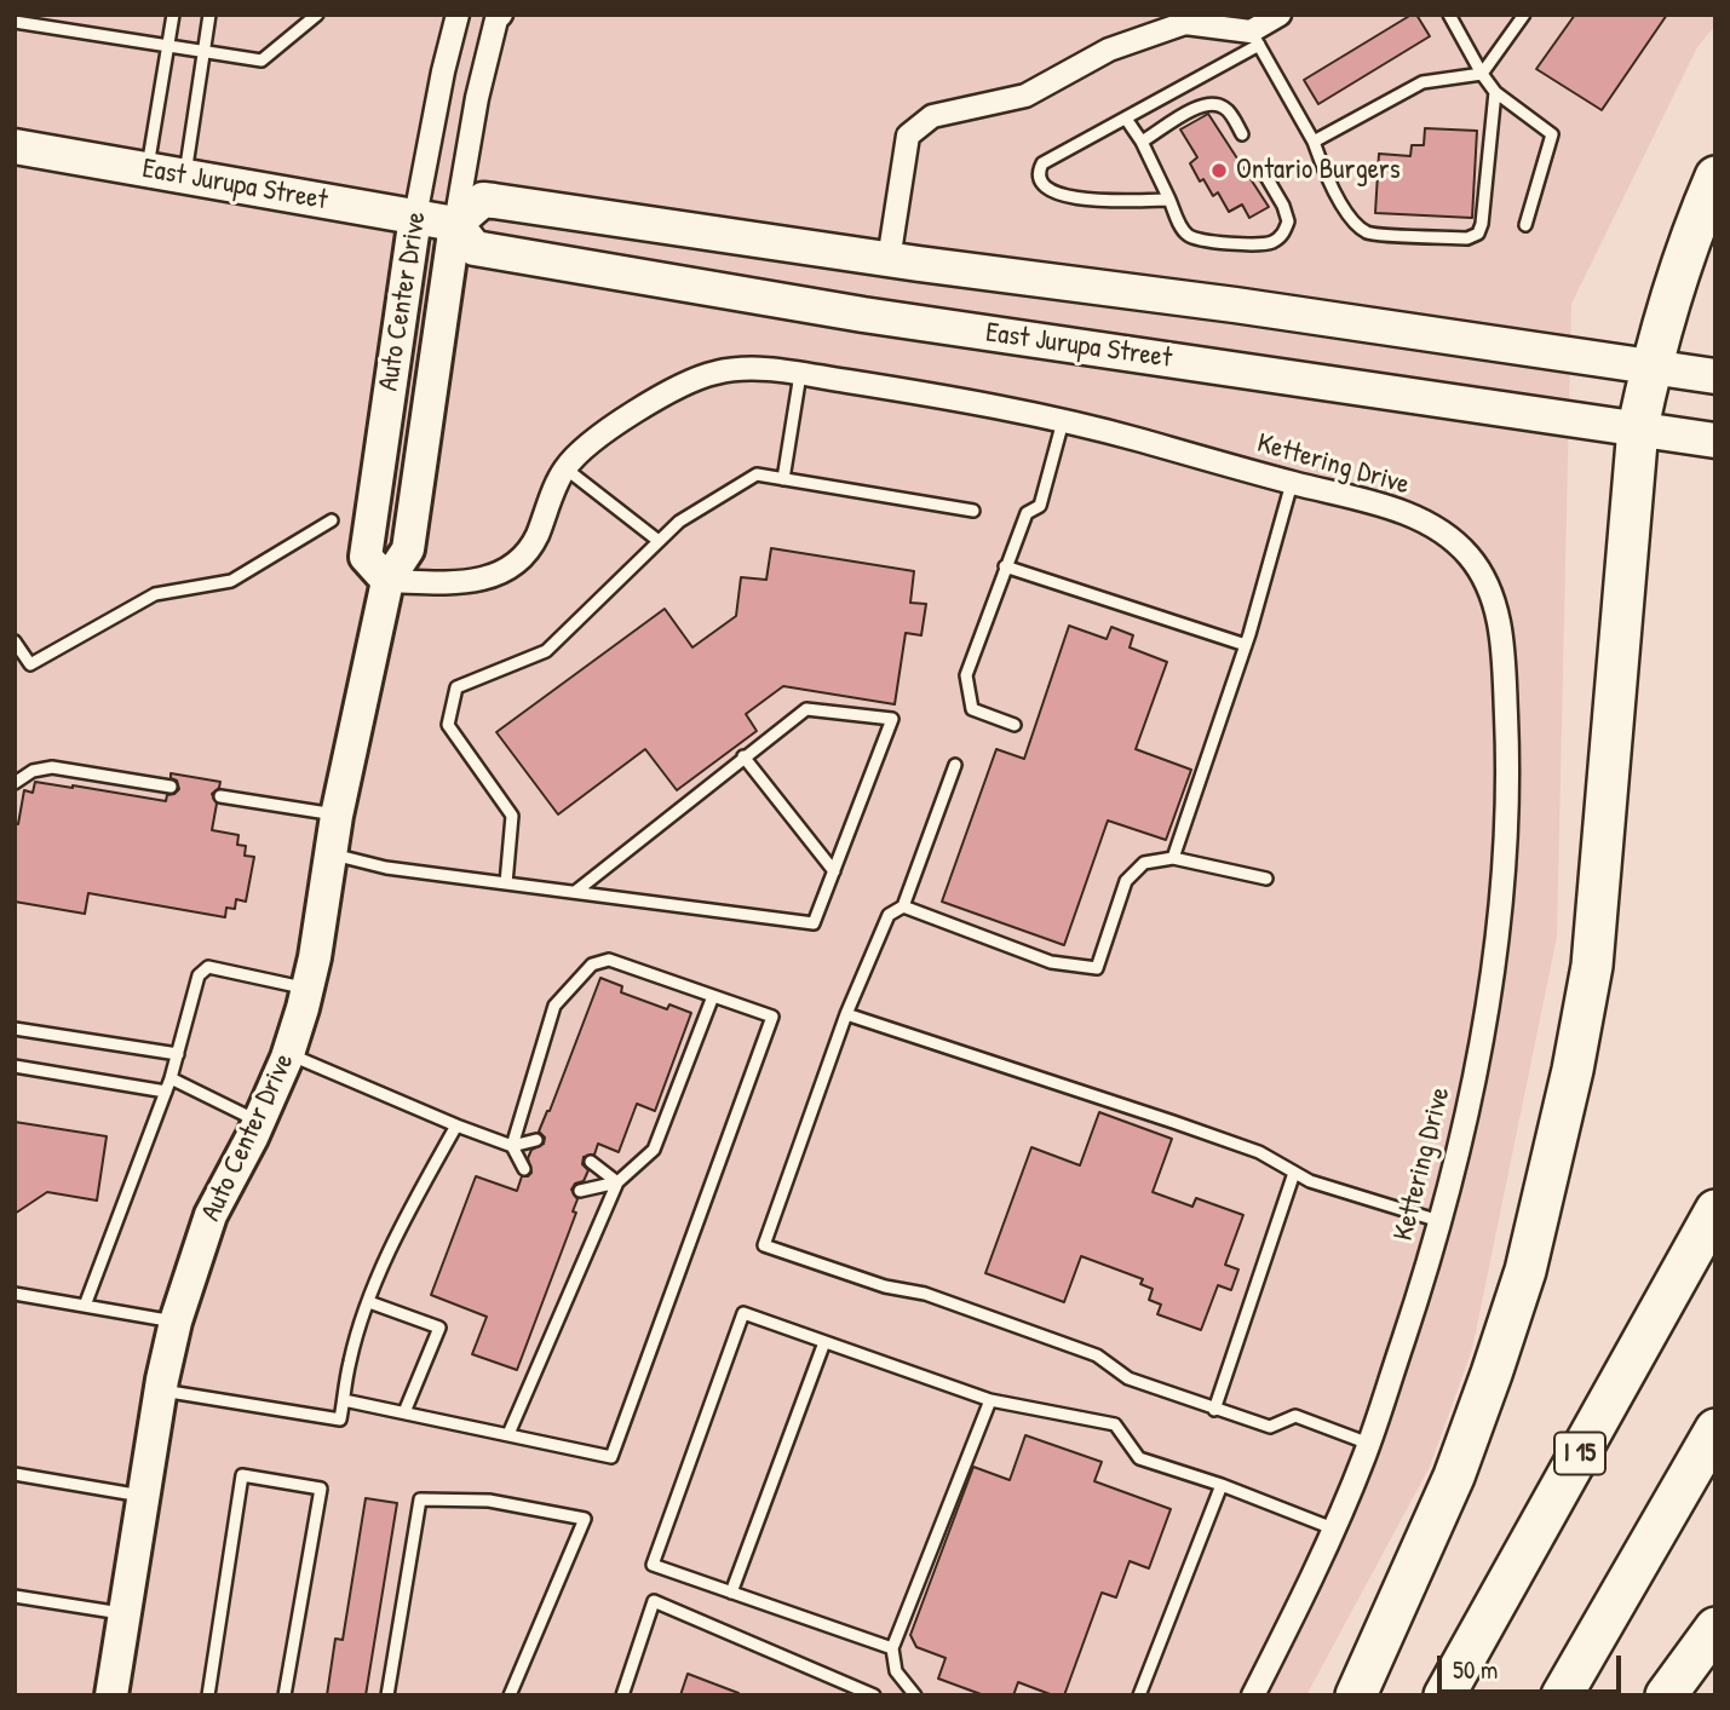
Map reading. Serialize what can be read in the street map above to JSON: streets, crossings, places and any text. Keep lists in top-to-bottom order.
{
  "streets": {
    "highway": ["I 15"],
    "main road": ["East Jurupa Street"],
    "street": ["Auto Center Drive", "Kettering Drive"]
  },
  "crossings": [
    ["East Jurupa Street", "Auto Center Drive"],
    ["Auto Center Drive", "Kettering Drive"]
  ],
  "places": ["Ontario Burgers"],
  "scale_bar": "50 m"
}
